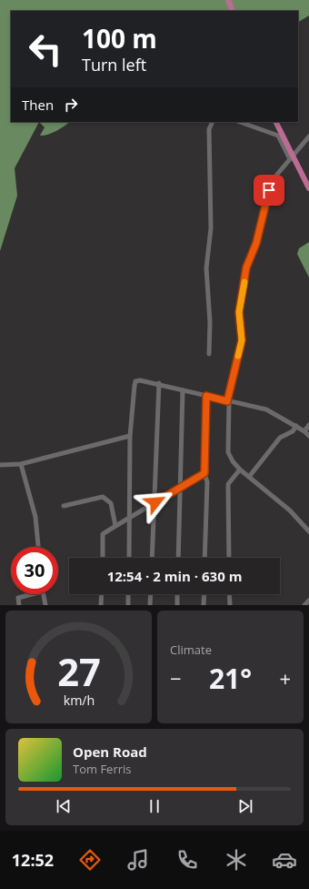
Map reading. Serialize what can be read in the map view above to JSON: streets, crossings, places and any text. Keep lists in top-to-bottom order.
{
  "page": {
    "turn": ["100 m", "Turn left"],
    "then": "Then",
    "limit": "30",
    "trip": "12:54 · 2 min · 630 m",
    "tile": "Climate",
    "heat": ["−", "21°", "+"],
    "song": ["Open Road", "Tom Ferris"],
    "tabs": "12:52",
    "gauge": ["27", "km/h"]
  }
}
